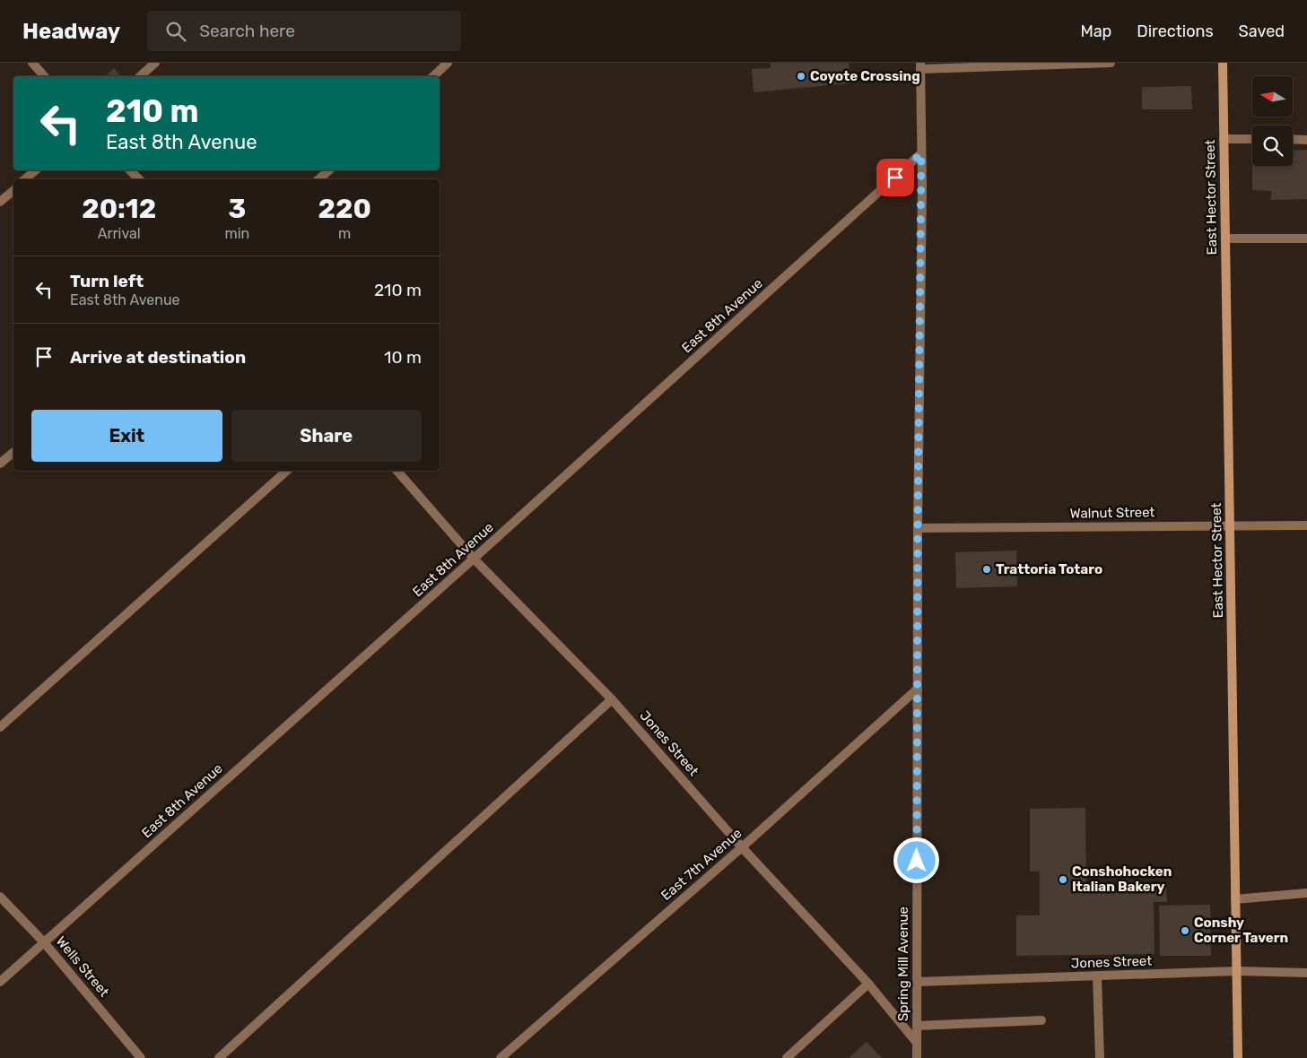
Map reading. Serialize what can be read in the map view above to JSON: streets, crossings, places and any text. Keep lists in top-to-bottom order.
{
  "streets": {
    "main road": ["East Hector Street"],
    "street": [
      "East 8th Avenue",
      "Walnut Street",
      "Jones Street",
      "East 7th Avenue",
      "Spring Mill Avenue",
      "Wells Street"
    ]
  },
  "crossings": [
    ["East Hector Street", "Walnut Street"],
    ["East Hector Street", "Jones Street"],
    ["East 8th Avenue", "Jones Street"],
    ["East 8th Avenue", "Spring Mill Avenue"],
    ["East 8th Avenue", "Wells Street"],
    ["Walnut Street", "Spring Mill Avenue"],
    ["Jones Street", "East 7th Avenue"],
    ["Jones Street", "Spring Mill Avenue"],
    ["East 7th Avenue", "Spring Mill Avenue"]
  ],
  "places": [
    "Coyote Crossing",
    "Trattoria Totaro",
    "Conshohocken Italian Bakery",
    "Conshy Corner Tavern"
  ],
  "north": "left",
  "page": {
    "header": "Headway",
    "search": "Search here",
    "nav": ["Map", "Directions", "Saved"],
    "turn": ["210 m", "East 8th Avenue"],
    "eta": [
      "20:12",
      "Arrival",
      "3",
      "min",
      "220",
      "m"
    ],
    "list": [
      {
        "name": "Turn left",
        "note": "East 8th Avenue",
        "value": "210 m"
      },
      {
        "name": "Arrive at destination",
        "value": "10 m"
      }
    ],
    "buttons": ["Exit", "Share"]
  }
}
